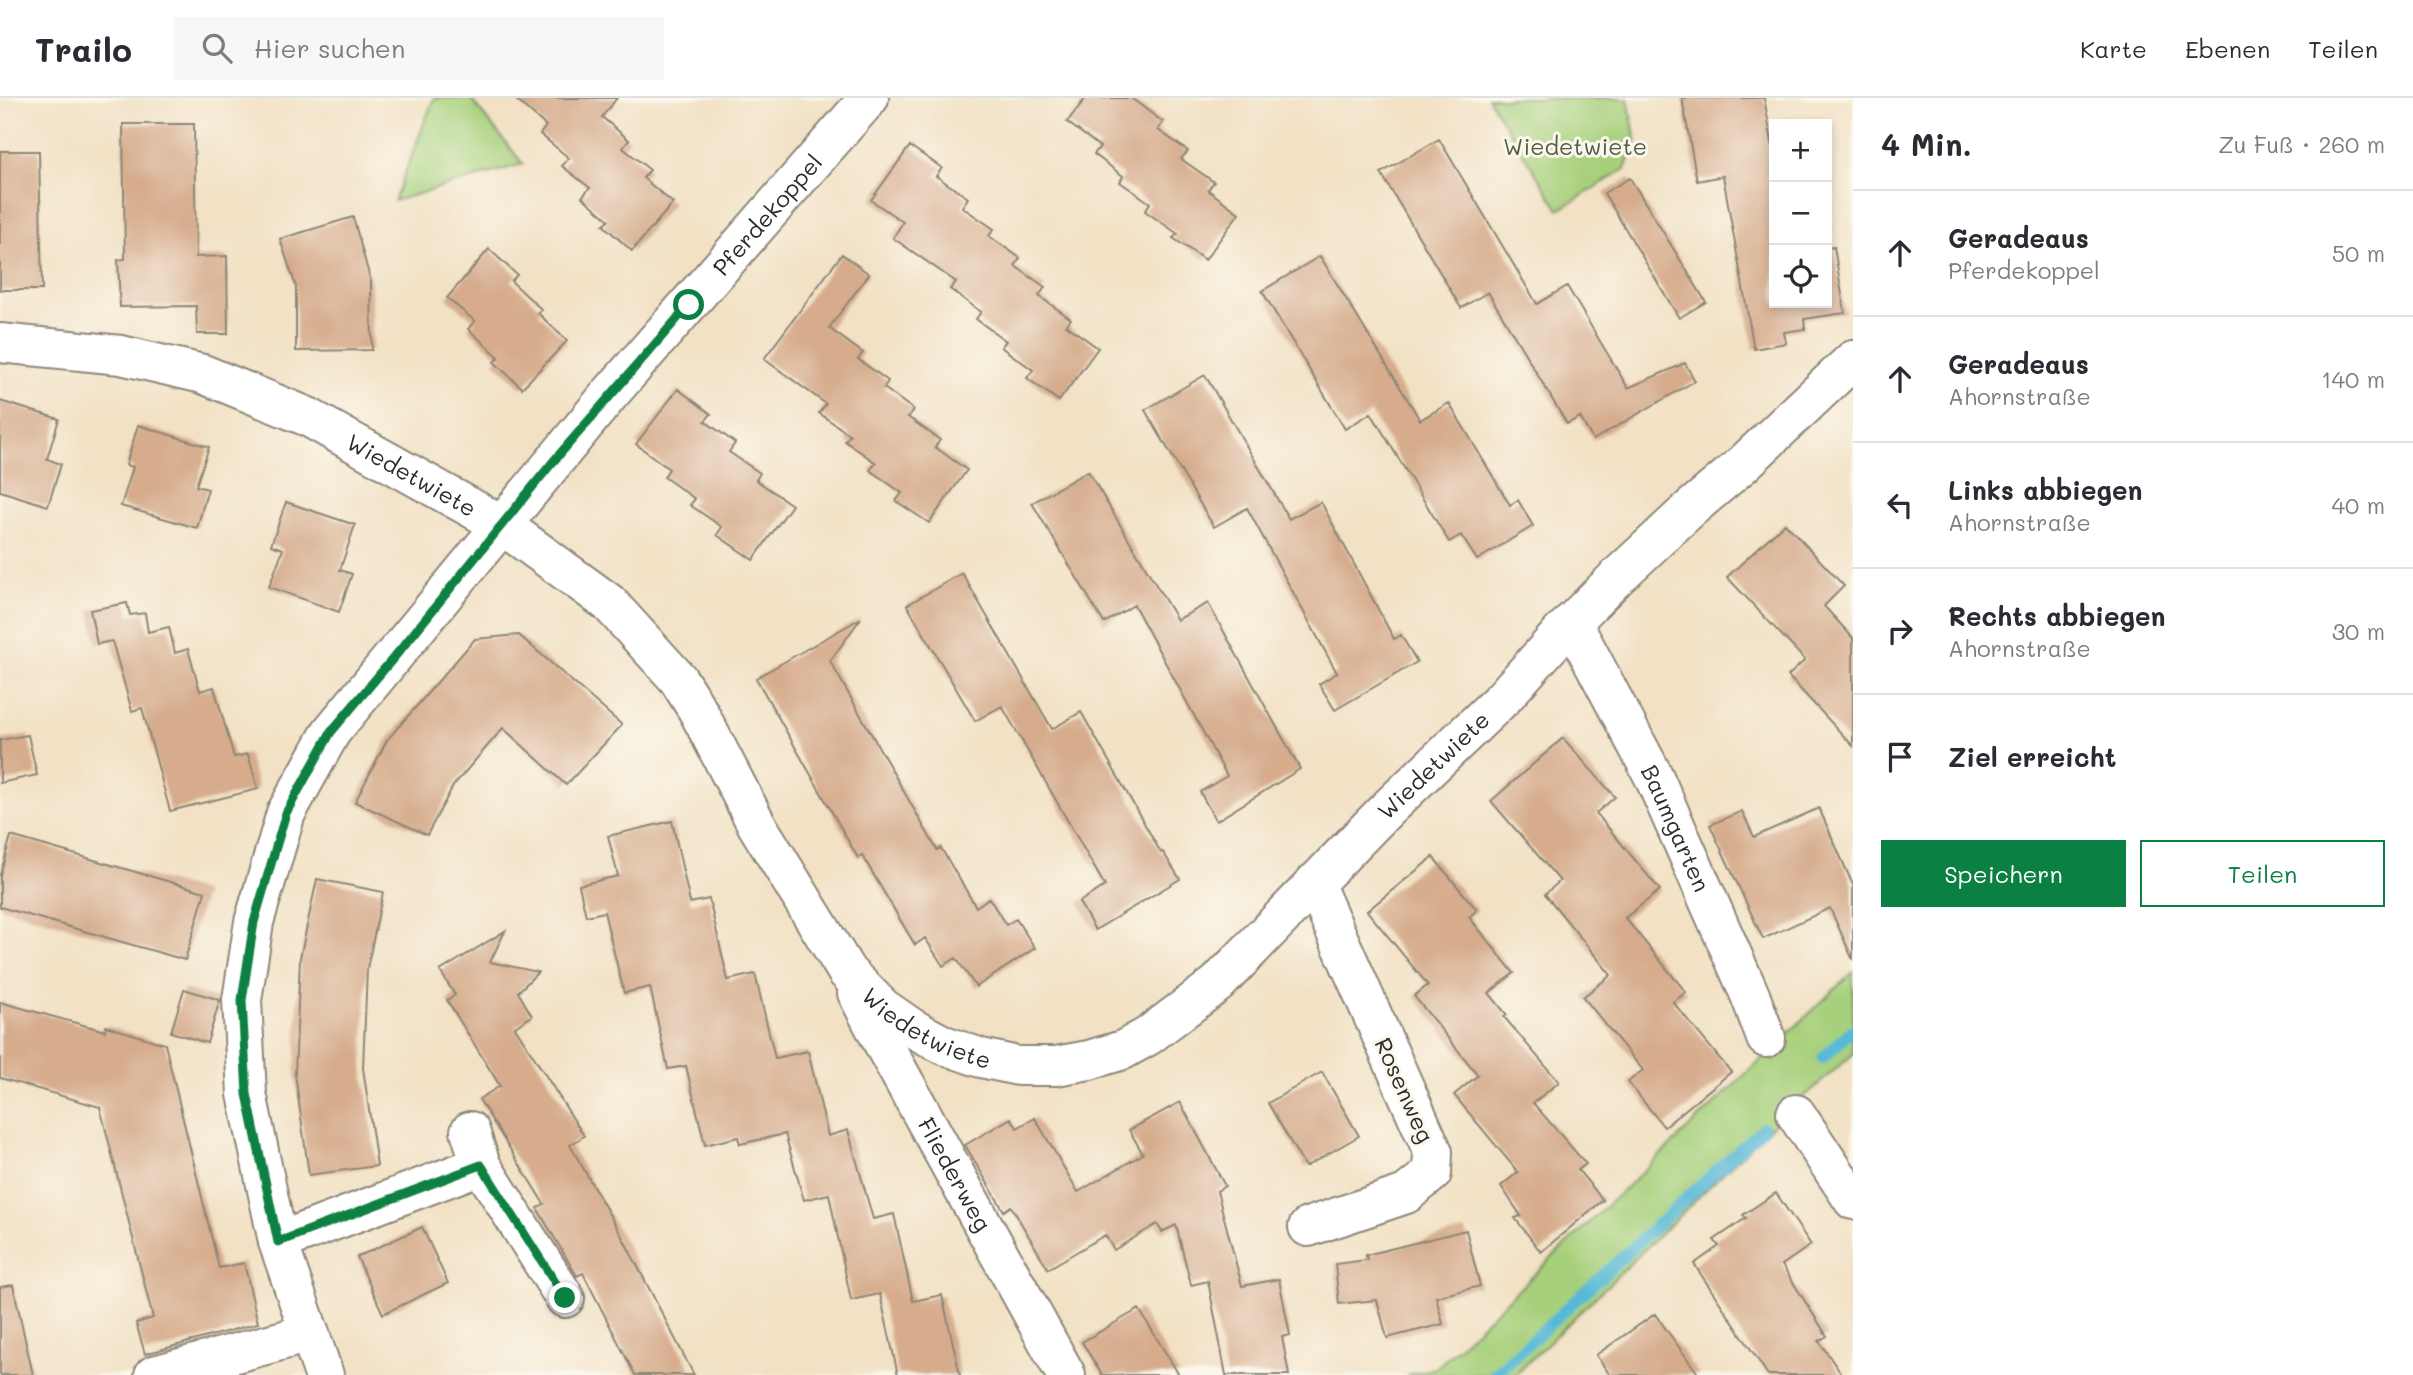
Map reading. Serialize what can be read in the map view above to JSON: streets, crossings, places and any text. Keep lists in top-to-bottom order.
{
  "streets": {
    "street": [
      "Pferdekoppel",
      "Wiedetwiete",
      "Baumgarten",
      "Rosenweg",
      "Fliederweg"
    ]
  },
  "crossings": [
    ["Pferdekoppel", "Wiedetwiete"],
    ["Wiedetwiete", "Baumgarten"],
    ["Wiedetwiete", "Rosenweg"],
    ["Wiedetwiete", "Fliederweg"]
  ],
  "parks": ["Wiedetwiete"],
  "page": {
    "header": "Trailo",
    "search": "Hier suchen",
    "nav": ["Karte", "Ebenen", "Teilen"],
    "heading": ["4 Min.", "Zu Fuß · 260 m"],
    "map_buttons": ["+", "−"],
    "list": [
      ["Geradeaus", "Pferdekoppel", "50 m"],
      ["Geradeaus", "Ahornstraße", "140 m"],
      ["Links abbiegen", "Ahornstraße", "40 m"],
      ["Rechts abbiegen", "Ahornstraße", "30 m"],
      "Ziel erreicht"
    ],
    "buttons": ["Speichern", "Teilen"]
  }
}
